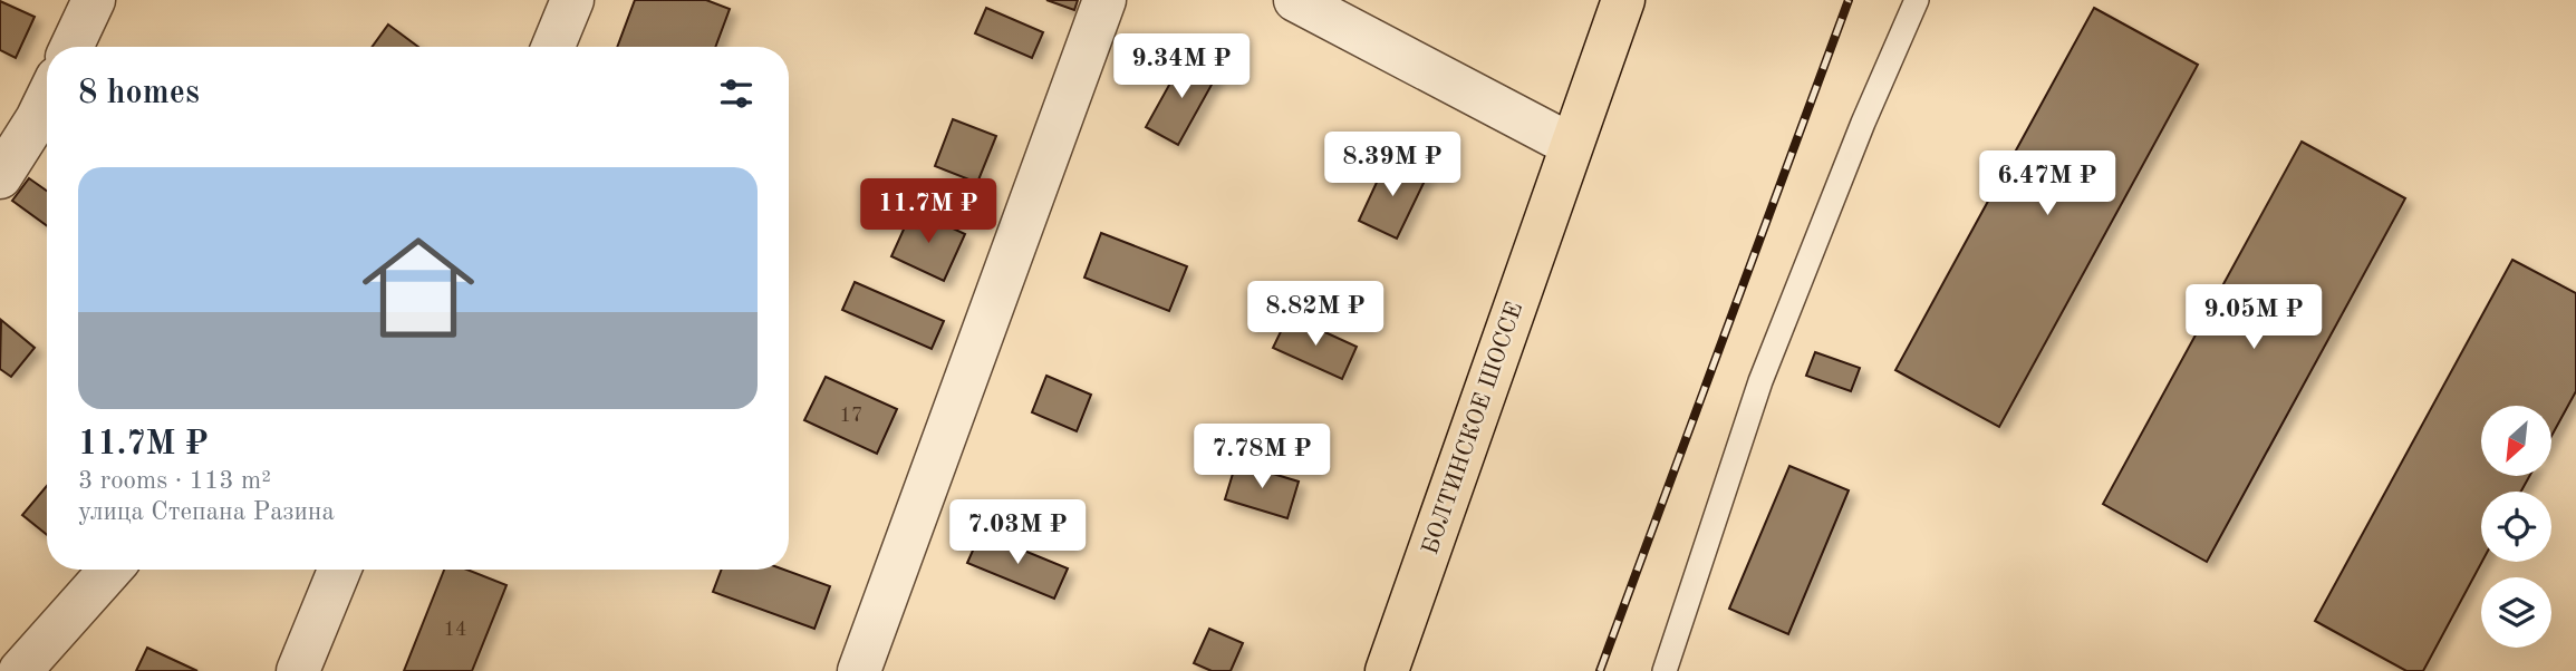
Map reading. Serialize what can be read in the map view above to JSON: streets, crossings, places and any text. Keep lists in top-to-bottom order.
{
  "streets": {
    "main road": ["БОЛТИНСКОЕ ШОССЕ"]
  },
  "house_numbers": ["17", "14"],
  "north": "bottom left",
  "page": {
    "price": [
      "9.34M ₽",
      "8.39M ₽",
      "6.47M ₽",
      "11.7M ₽",
      "8.82M ₽",
      "9.05M ₽",
      "7.78M ₽",
      "7.03M ₽"
    ],
    "heading": "8 homes",
    "list": [
      {
        "name": "11.7M ₽",
        "note": "3 rooms · 113 m² · улица Степана Разина"
      }
    ]
  }
}
